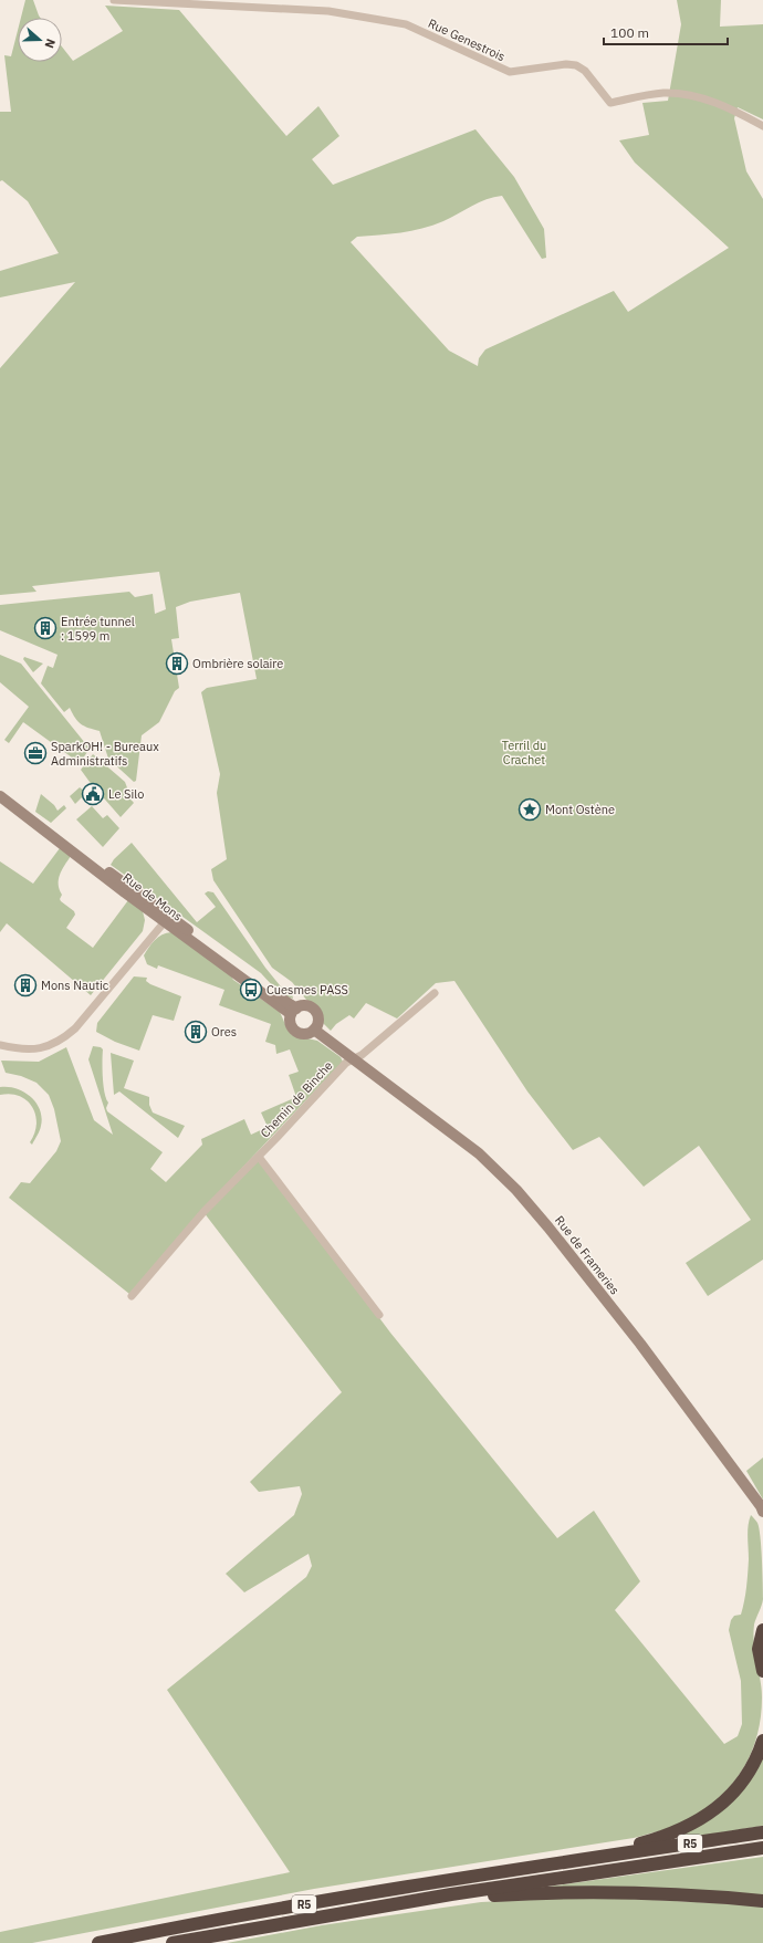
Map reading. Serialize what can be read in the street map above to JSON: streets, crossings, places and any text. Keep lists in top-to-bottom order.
{
  "streets": {
    "highway": ["R5"],
    "main road": ["Rue de Mons", "Rue de Frameries"],
    "street": ["Rue Genestrois", "Chemin de Binche"]
  },
  "crossings": [
    ["Chemin de Binche", "Rue de Frameries"]
  ],
  "parks": ["Terril du Crachet"],
  "places": {
    "building": [
      "Entrée tunnel : 1599 m",
      "Ombrière solaire",
      "Mons Nautic",
      "Ores"
    ],
    "office": ["SparkOH! - Bureaux Administratifs"],
    "public building": ["Le Silo"],
    "place": ["Mont Ostène"],
    "bus stop": ["Cuesmes PASS"]
  },
  "scale_bar": "100 m",
  "north": "right"
}
